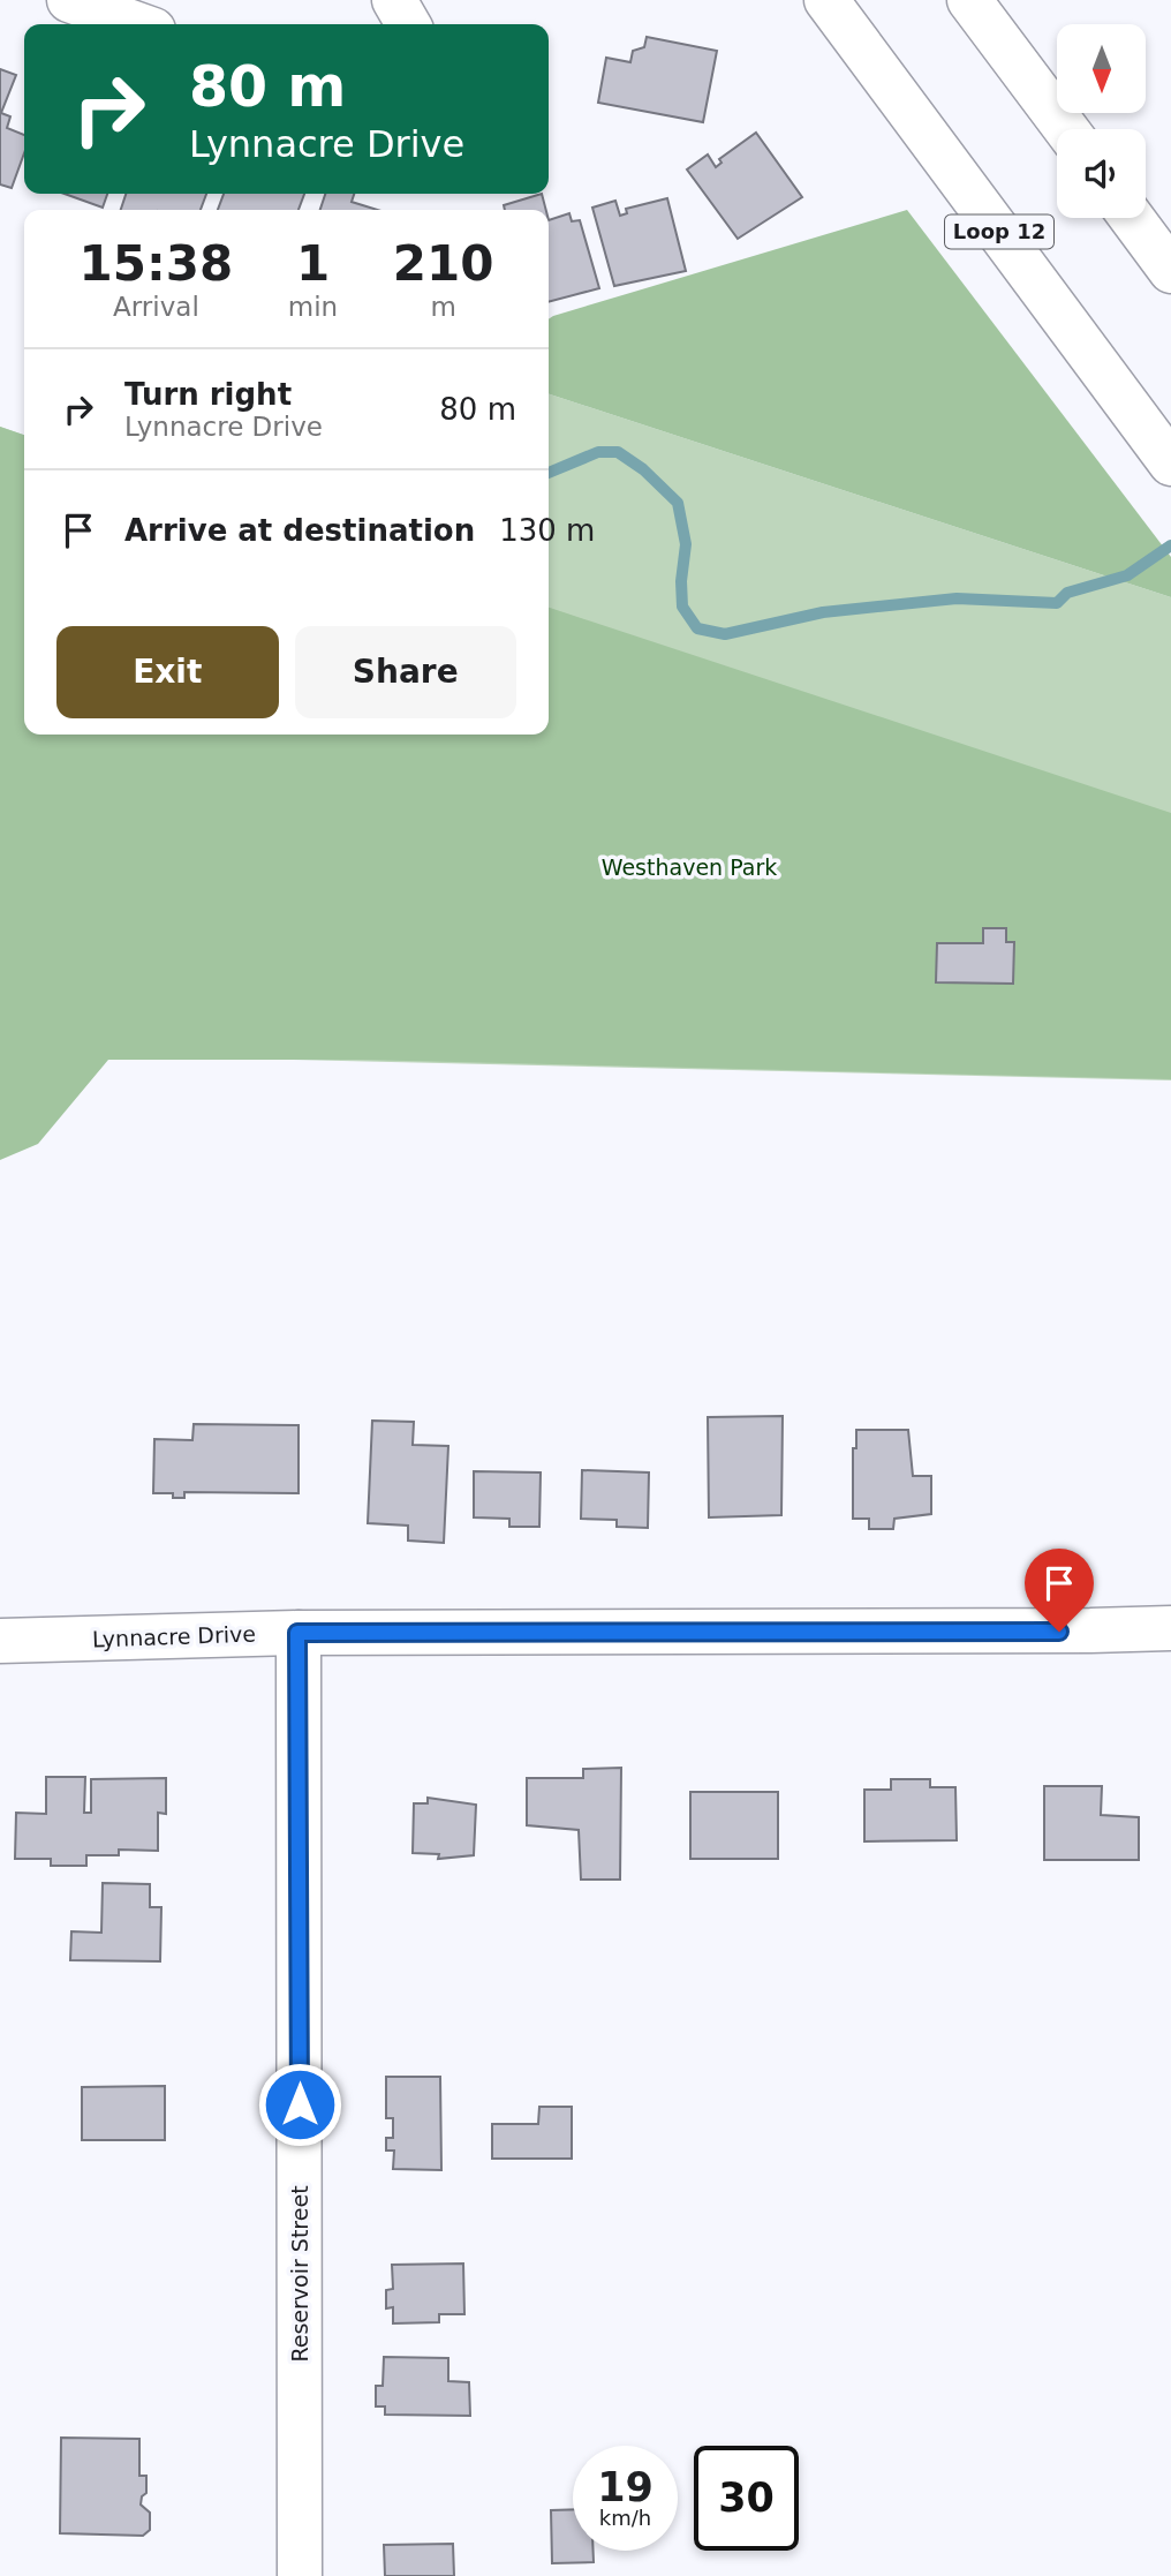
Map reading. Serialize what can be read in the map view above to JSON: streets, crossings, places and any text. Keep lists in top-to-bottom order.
{
  "streets": {
    "street": ["Loop 12", "Lynnacre Drive", "Reservoir Street"]
  },
  "crossings": [
    ["Lynnacre Drive", "Reservoir Street"]
  ],
  "parks": ["Westhaven Park"],
  "north": "bottom",
  "page": {
    "turn": ["80 m", "Lynnacre Drive"],
    "eta": [
      "15:38",
      "Arrival",
      "1",
      "min",
      "210",
      "m"
    ],
    "list": [
      {
        "name": "Turn right",
        "note": "Lynnacre Drive",
        "value": "80 m"
      },
      {
        "name": "Arrive at destination",
        "value": "130 m"
      }
    ],
    "buttons": ["Exit", "Share"],
    "speed": "19 km/h",
    "limit": "30"
  }
}
